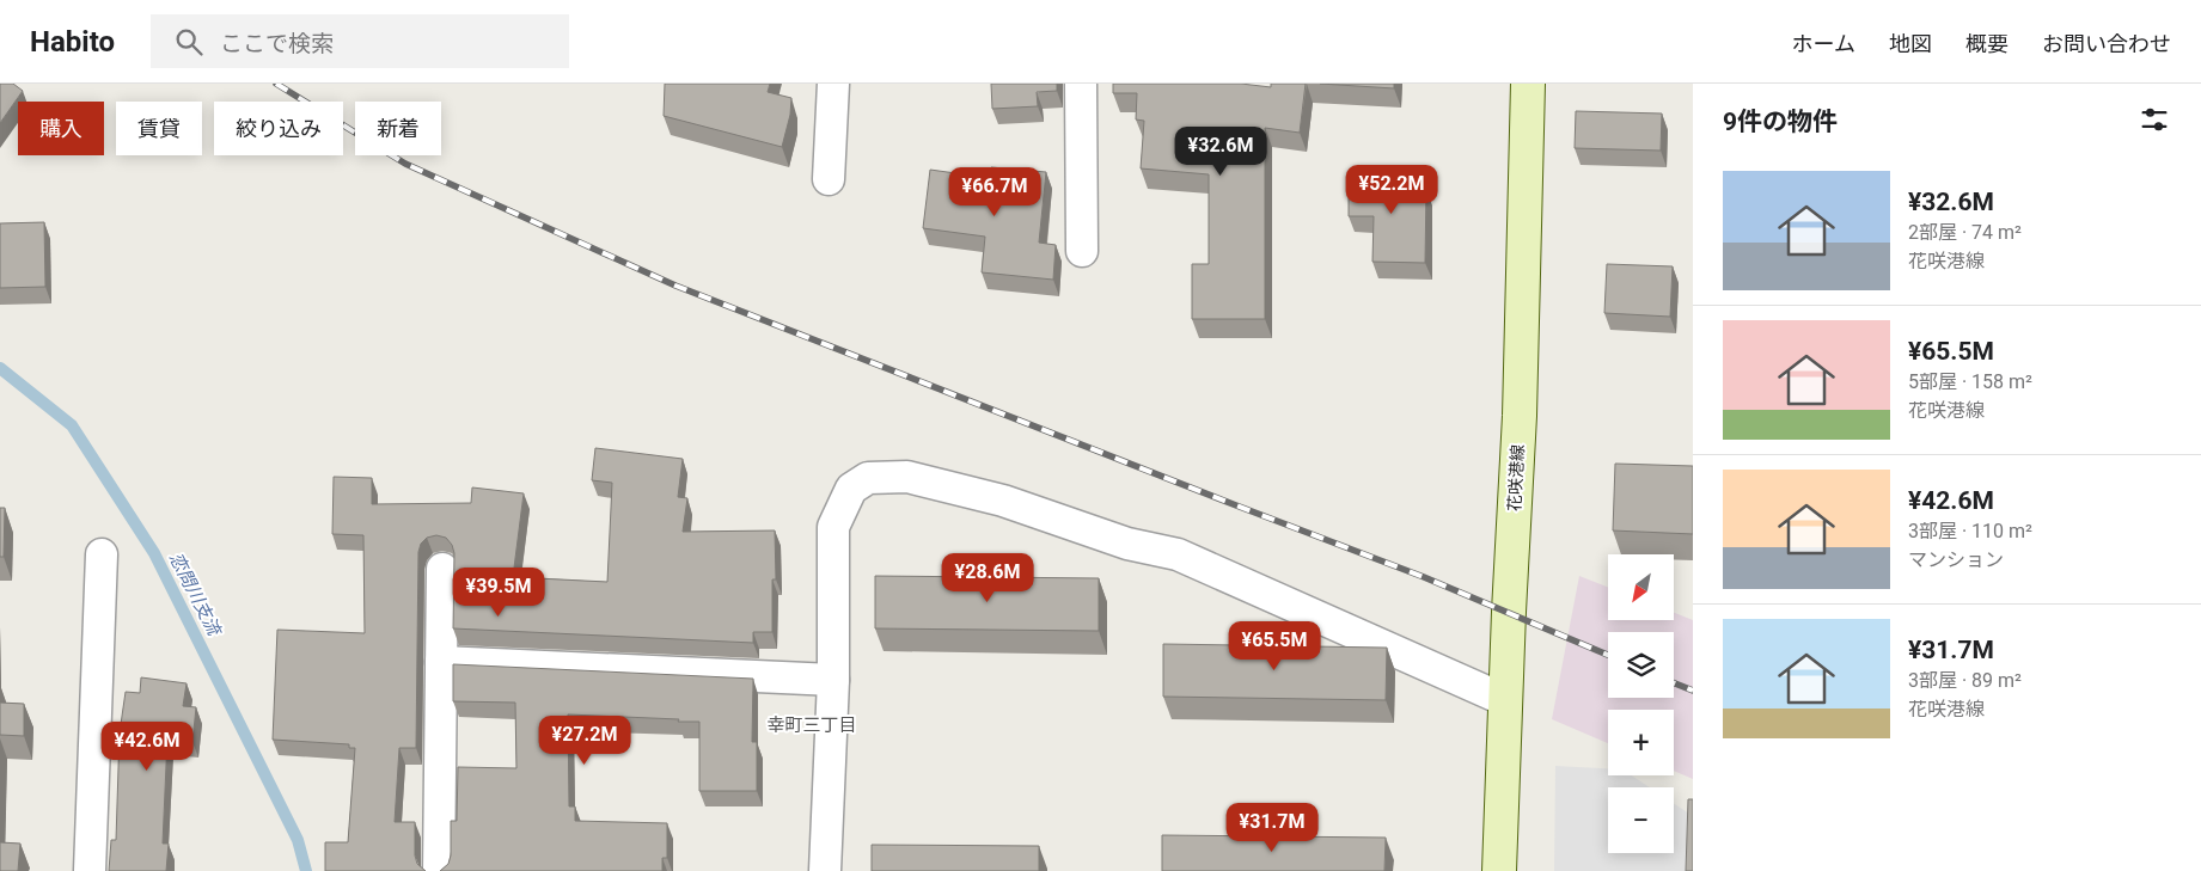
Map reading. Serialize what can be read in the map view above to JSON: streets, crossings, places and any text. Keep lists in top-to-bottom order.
{
  "streets": {
    "main road": ["花咲港線"]
  },
  "districts": ["幸町三丁目"],
  "water": ["恋問川支流"],
  "north": "bottom left",
  "page": {
    "header": "Habito",
    "search": "ここで検索",
    "nav": [
      "ホーム",
      "地図",
      "概要",
      "お問い合わせ"
    ],
    "heading": "9件の物件",
    "chip": [
      "購入",
      "賃貸",
      "絞り込み",
      "新着"
    ],
    "price": [
      "¥32.6M",
      "¥52.2M",
      "¥66.7M",
      "¥28.6M",
      "¥39.5M",
      "¥65.5M",
      "¥27.2M",
      "¥42.6M",
      "¥31.7M"
    ],
    "list": [
      {
        "name": "¥32.6M",
        "note": "2部屋 · 74 m² · 花咲港線"
      },
      {
        "name": "¥65.5M",
        "note": "5部屋 · 158 m² · 花咲港線"
      },
      {
        "name": "¥42.6M",
        "note": "3部屋 · 110 m² · マンション"
      },
      {
        "name": "¥31.7M",
        "note": "3部屋 · 89 m² · 花咲港線"
      }
    ],
    "map_buttons": ["+", "−"]
  }
}
